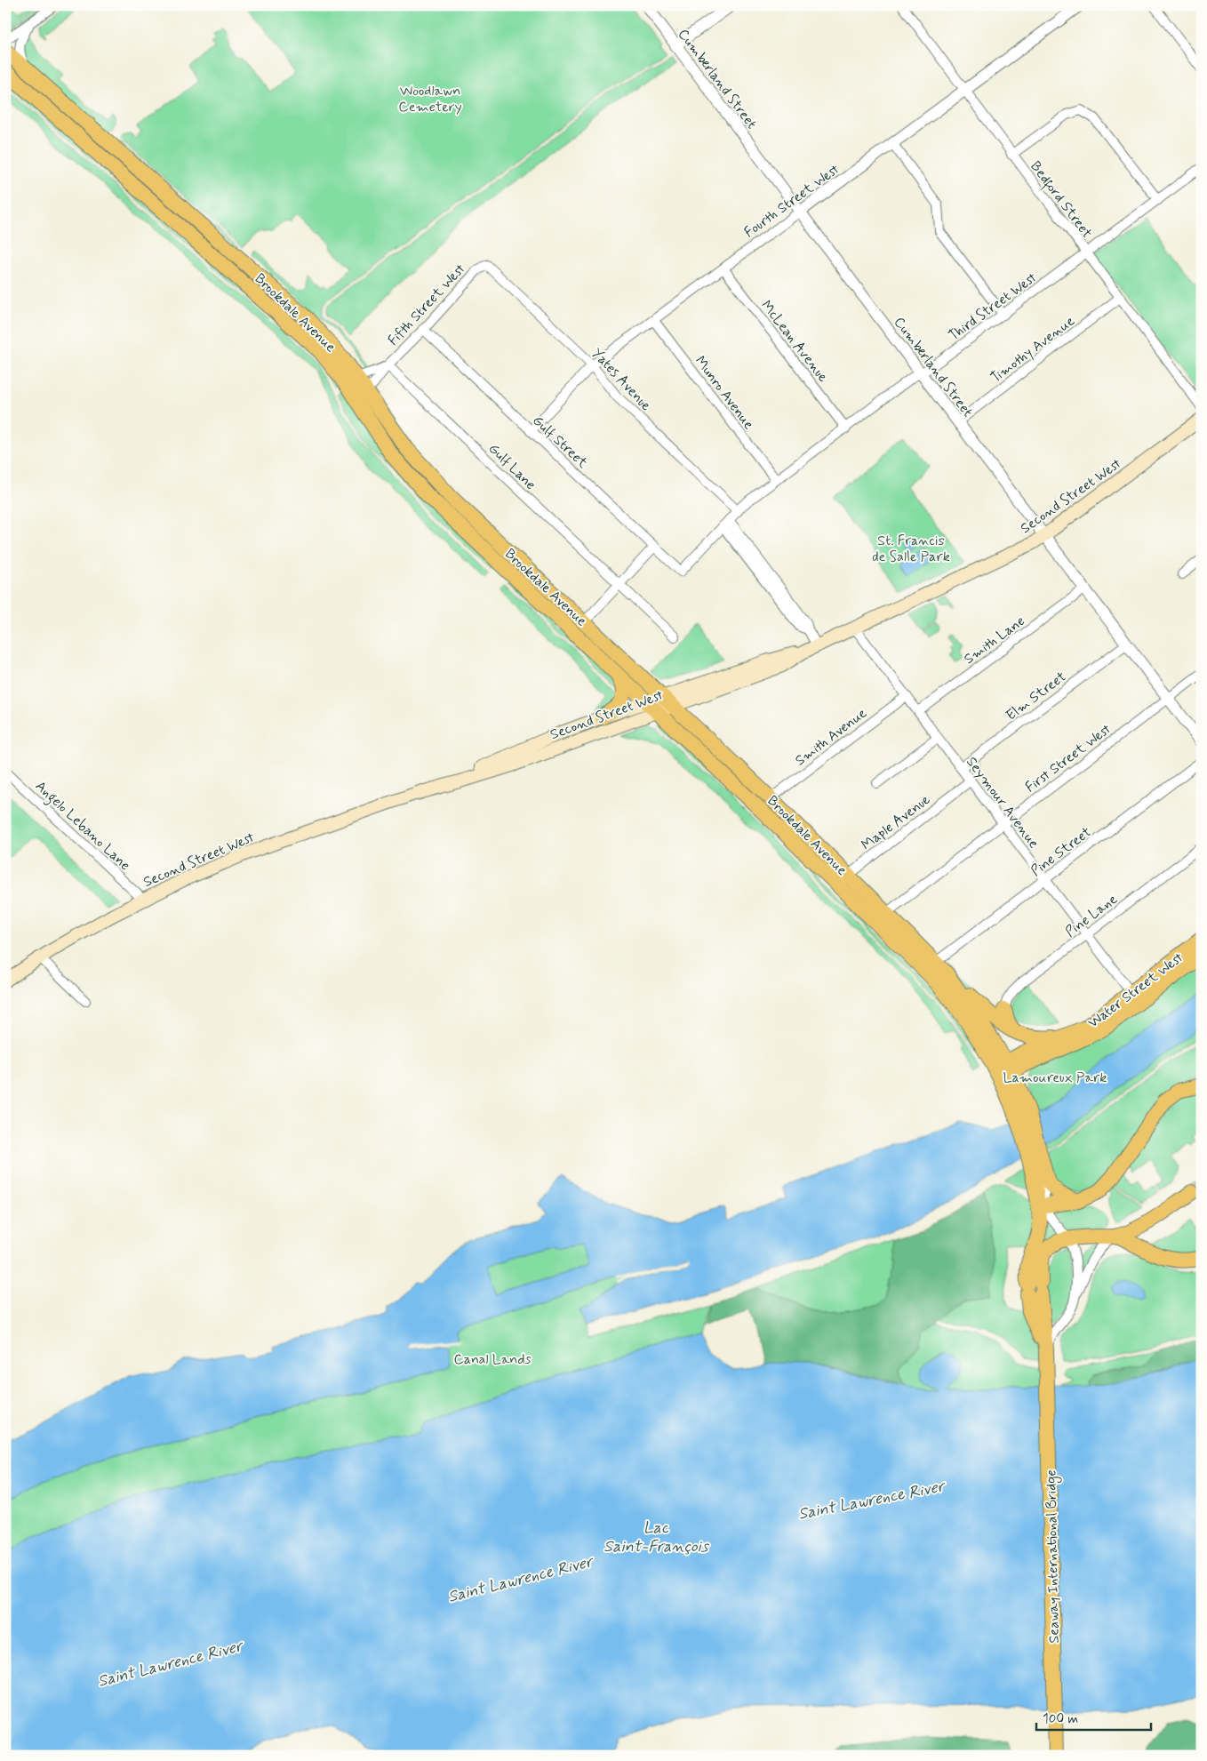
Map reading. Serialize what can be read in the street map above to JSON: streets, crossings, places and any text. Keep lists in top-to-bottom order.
{
  "streets": {
    "main road": [
      "Brookdale Avenue",
      "Second Street West",
      "Water Street West",
      "Seaway International Bridge"
    ],
    "street": [
      "Cumberland Street",
      "Bedford Street",
      "Fourth Street West",
      "Fifth Street West",
      "Third Street West",
      "McLean Avenue",
      "Timothy Avenue",
      "Yates Avenue",
      "Munro Avenue",
      "Gulf Street",
      "Gulf Lane",
      "Smith Lane",
      "Elm Street",
      "Smith Avenue",
      "First Street West",
      "Seymour Avenue",
      "Maple Avenue",
      "Angelo Lebano Lane",
      "Pine Street",
      "Pine Lane"
    ]
  },
  "crossings": [
    ["Cumberland Street", "Fourth Street West"],
    ["Cumberland Street", "Third Street West"],
    ["Cumberland Street", "Timothy Avenue"],
    ["Cumberland Street", "Second Street West"],
    ["Cumberland Street", "Smith Lane"],
    ["Cumberland Street", "Elm Street"],
    ["Cumberland Street", "First Street West"],
    ["Bedford Street", "Fourth Street West"],
    ["Bedford Street", "Third Street West"],
    ["Bedford Street", "Timothy Avenue"],
    ["Fourth Street West", "McLean Avenue"],
    ["Fourth Street West", "Yates Avenue"],
    ["Fourth Street West", "Munro Avenue"],
    ["Fourth Street West", "Gulf Street"],
    ["Fifth Street West", "Brookdale Avenue"],
    ["Fifth Street West", "Yates Avenue"],
    ["Fifth Street West", "Gulf Street"],
    ["Fifth Street West", "Gulf Lane"],
    ["Third Street West", "McLean Avenue"],
    ["Third Street West", "Yates Avenue"],
    ["Third Street West", "Munro Avenue"],
    ["Third Street West", "Gulf Street"],
    ["Brookdale Avenue", "Second Street West"],
    ["Brookdale Avenue", "Smith Avenue"],
    ["Brookdale Avenue", "First Street West"],
    ["Brookdale Avenue", "Maple Avenue"],
    ["Brookdale Avenue", "Pine Street"],
    ["Brookdale Avenue", "Water Street West"],
    ["Second Street West", "Seymour Avenue"],
    ["Second Street West", "Angelo Lebano Lane"],
    ["Smith Lane", "Seymour Avenue"],
    ["Elm Street", "Seymour Avenue"],
    ["Smith Avenue", "Seymour Avenue"],
    ["First Street West", "Seymour Avenue"],
    ["Seymour Avenue", "Maple Avenue"],
    ["Seymour Avenue", "Pine Street"],
    ["Seymour Avenue", "Pine Lane"],
    ["Seymour Avenue", "Water Street West"]
  ],
  "water": ["Saint Lawrence River", "Lac Saint-François"],
  "parks": [
    "Woodlawn Cemetery",
    "St. Francis de Salle Park",
    "Lamoureux Park",
    "Canal Lands"
  ],
  "scale_bar": "100 m"
}
